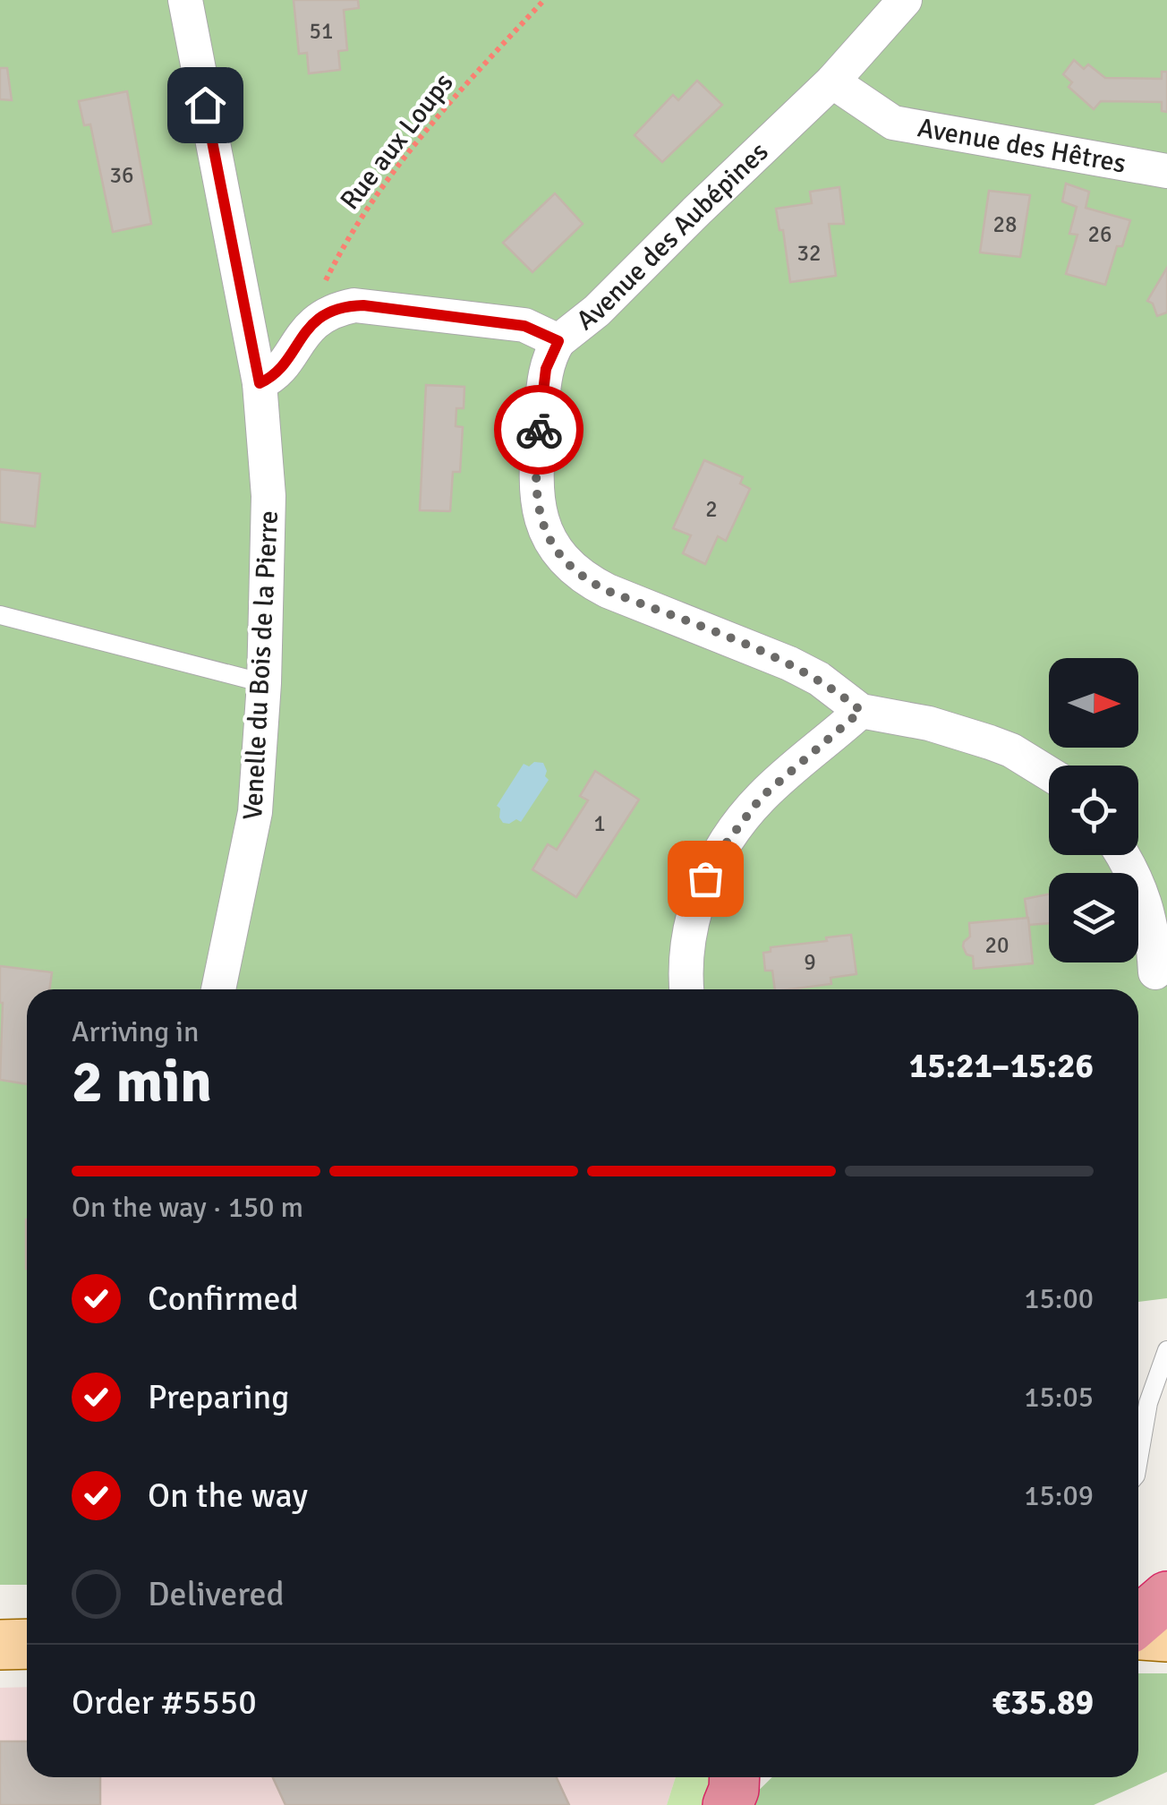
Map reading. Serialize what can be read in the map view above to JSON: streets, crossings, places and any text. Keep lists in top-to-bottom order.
{
  "streets": {
    "street": ["Avenue des Hêtres", "Avenue des Aubépines", "Venelle du Bois de la Pierre"],
    "path": ["Rue aux Loups"]
  },
  "crossings": [
    ["Rue aux Loups", "Avenue des Aubépines"],
    ["Avenue des Hêtres", "Avenue des Aubépines"]
  ],
  "house_numbers": [
    "51",
    "36",
    "28",
    "26",
    "32",
    "2",
    "1",
    "20",
    "9"
  ],
  "north": "right",
  "page": {
    "heading": ["2 min", "Arriving in", "15:21–15:26"],
    "panel": ["Order #5550", "€35.89"],
    "bar": "On the way · 150 m",
    "list": [
      ["Confirmed", "15:00"],
      ["Preparing", "15:05"],
      ["On the way", "15:09"],
      "Delivered"
    ]
  }
}
